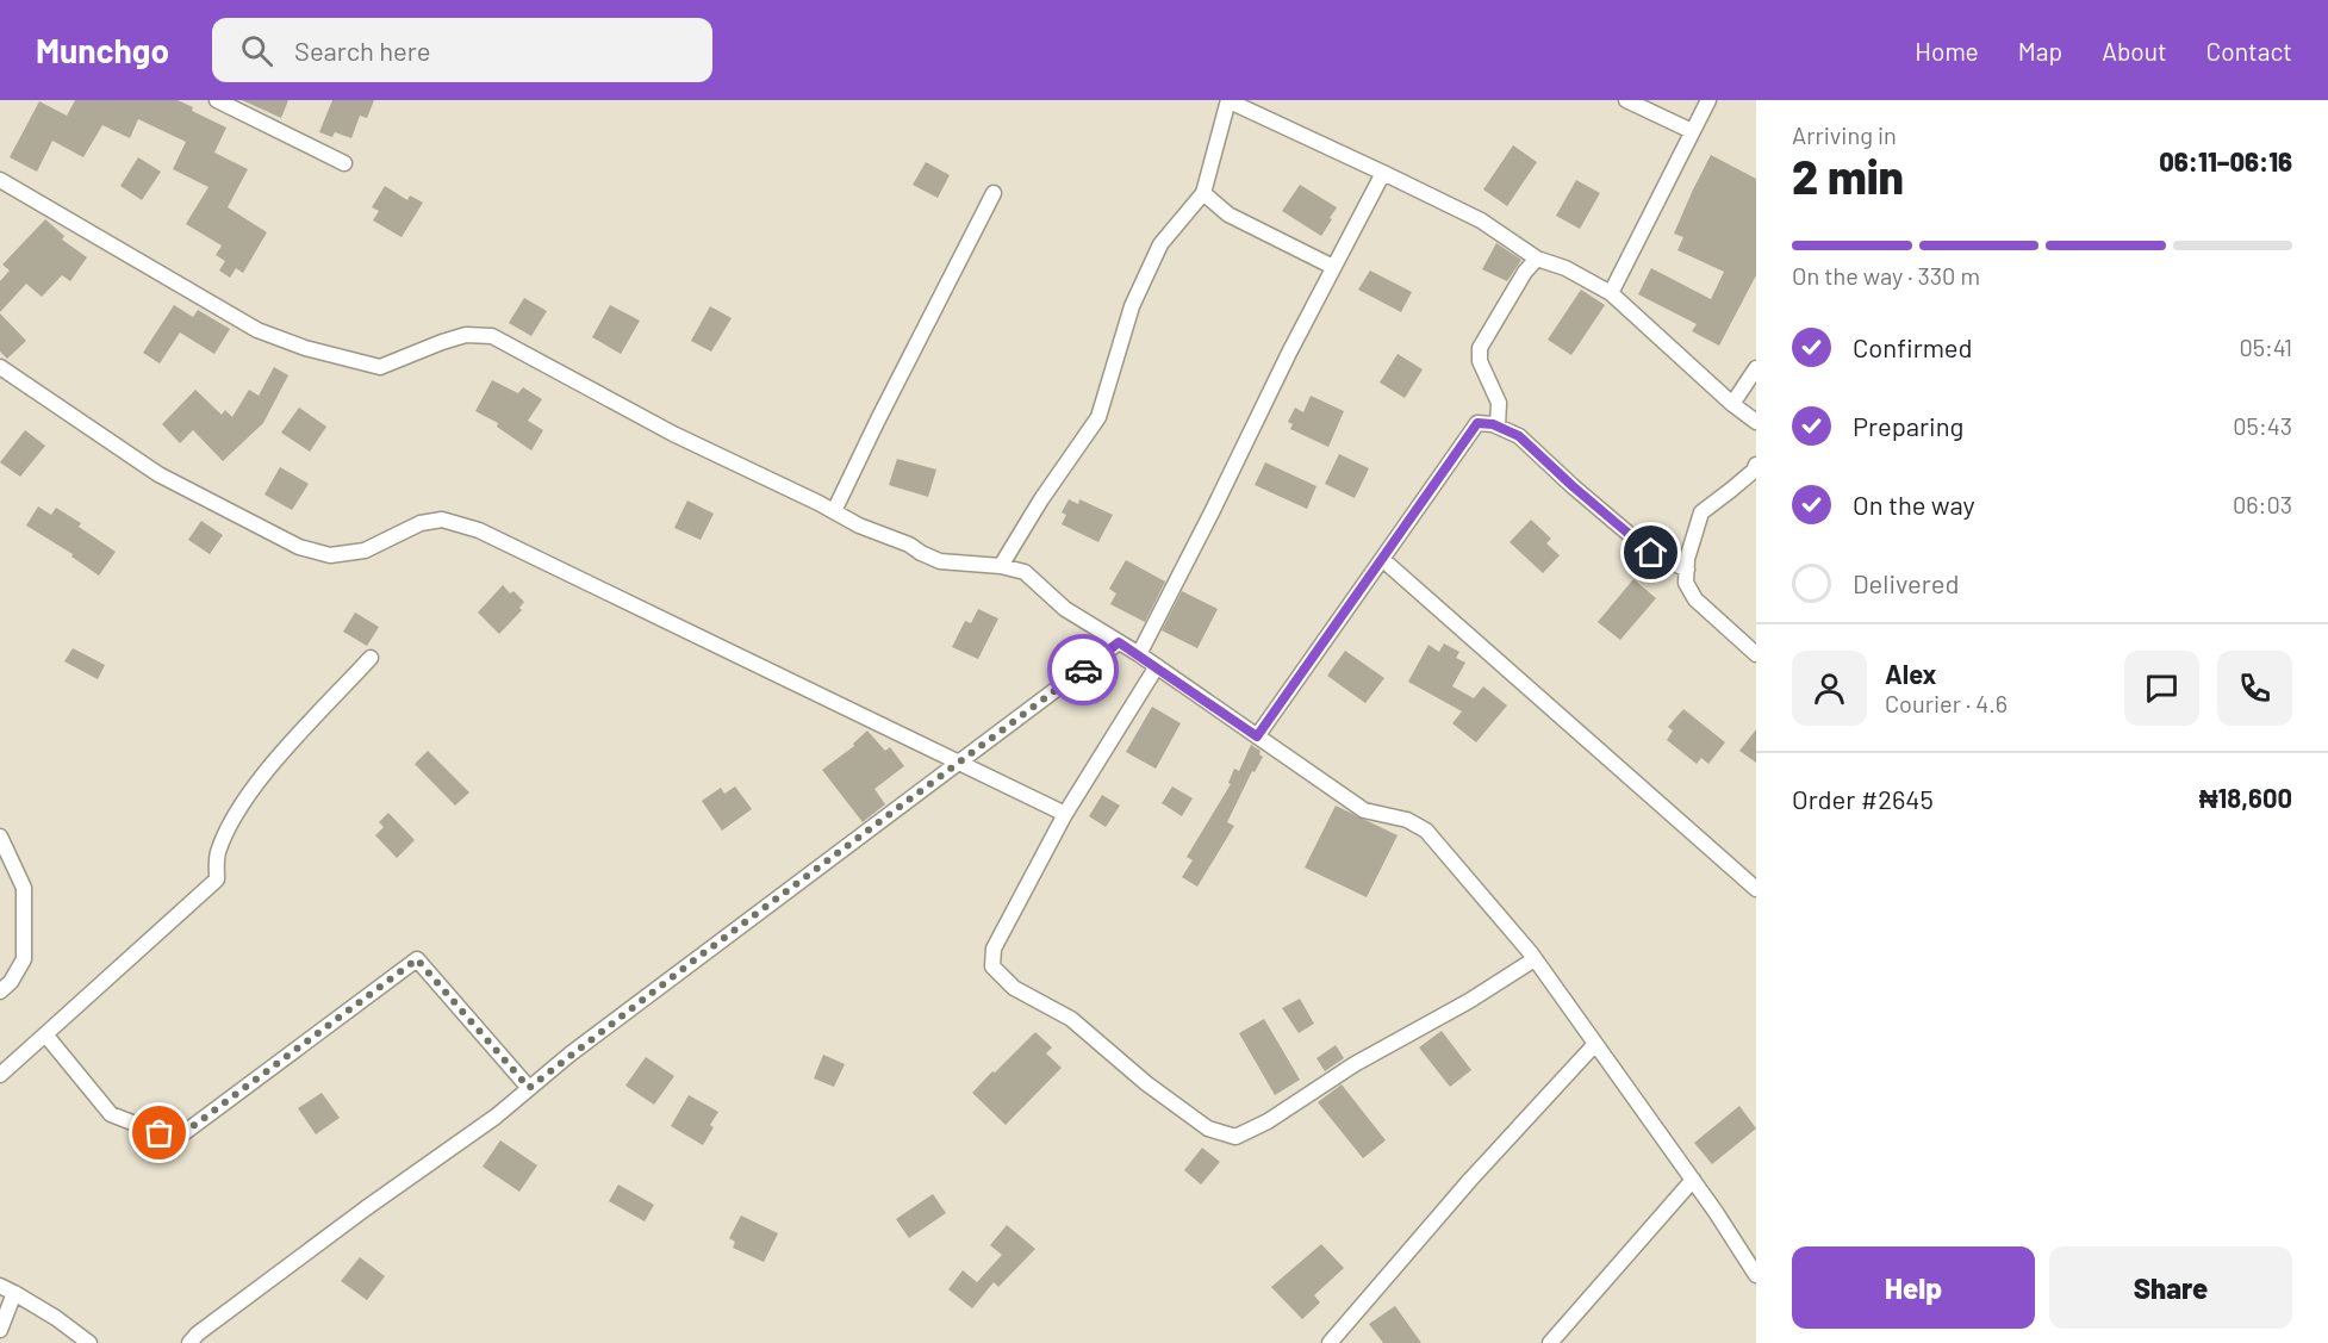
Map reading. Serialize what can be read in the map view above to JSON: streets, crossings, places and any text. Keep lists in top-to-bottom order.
{
  "page": {
    "header": "Munchgo",
    "search": "Search here",
    "nav": [
      "Home",
      "Map",
      "About",
      "Contact"
    ],
    "heading": ["2 min", "Arriving in", "06:11–06:16"],
    "panel": [
      "Alex",
      "Courier · 4.6",
      "Order #2645",
      "₦18,600"
    ],
    "bar": "On the way · 330 m",
    "list": [
      ["Confirmed", "05:41"],
      ["Preparing", "05:43"],
      ["On the way", "06:03"],
      "Delivered"
    ],
    "buttons": ["Help", "Share"]
  }
}
